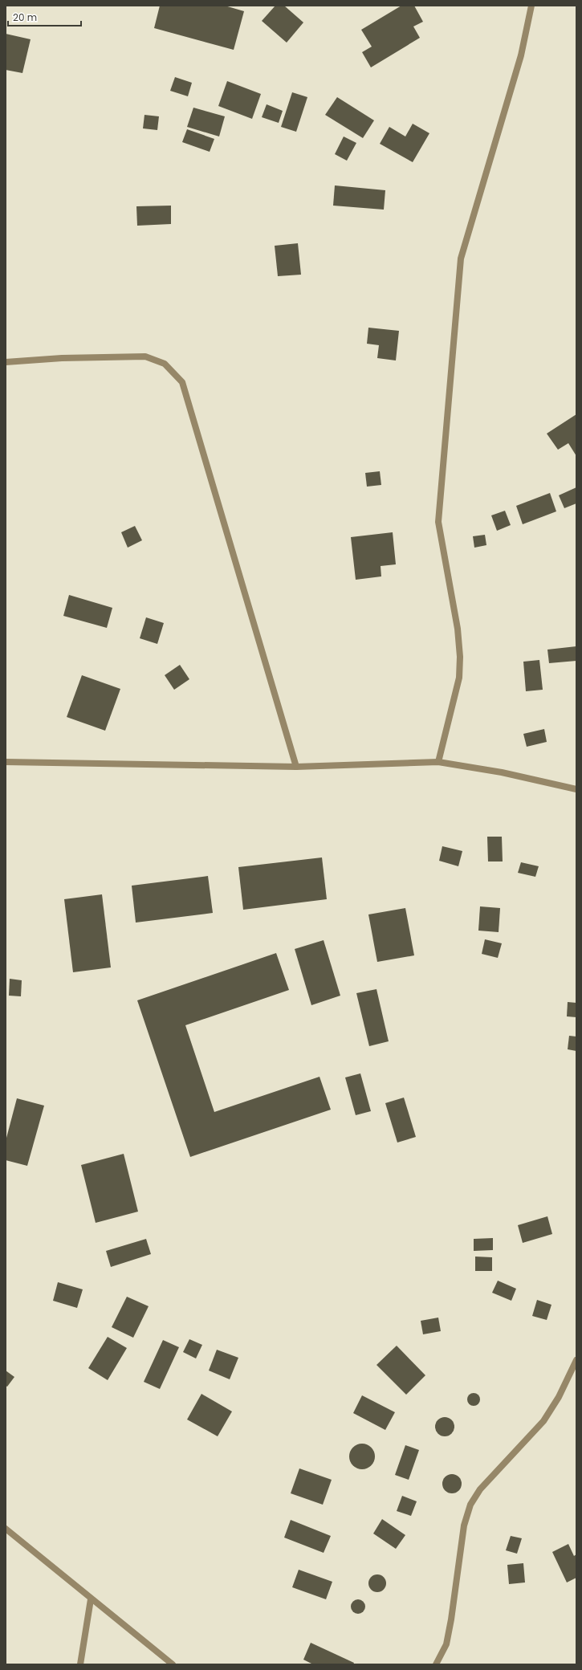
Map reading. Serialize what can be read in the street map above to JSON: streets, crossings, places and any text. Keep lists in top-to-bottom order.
{
  "scale_bar": "20 m"
}
